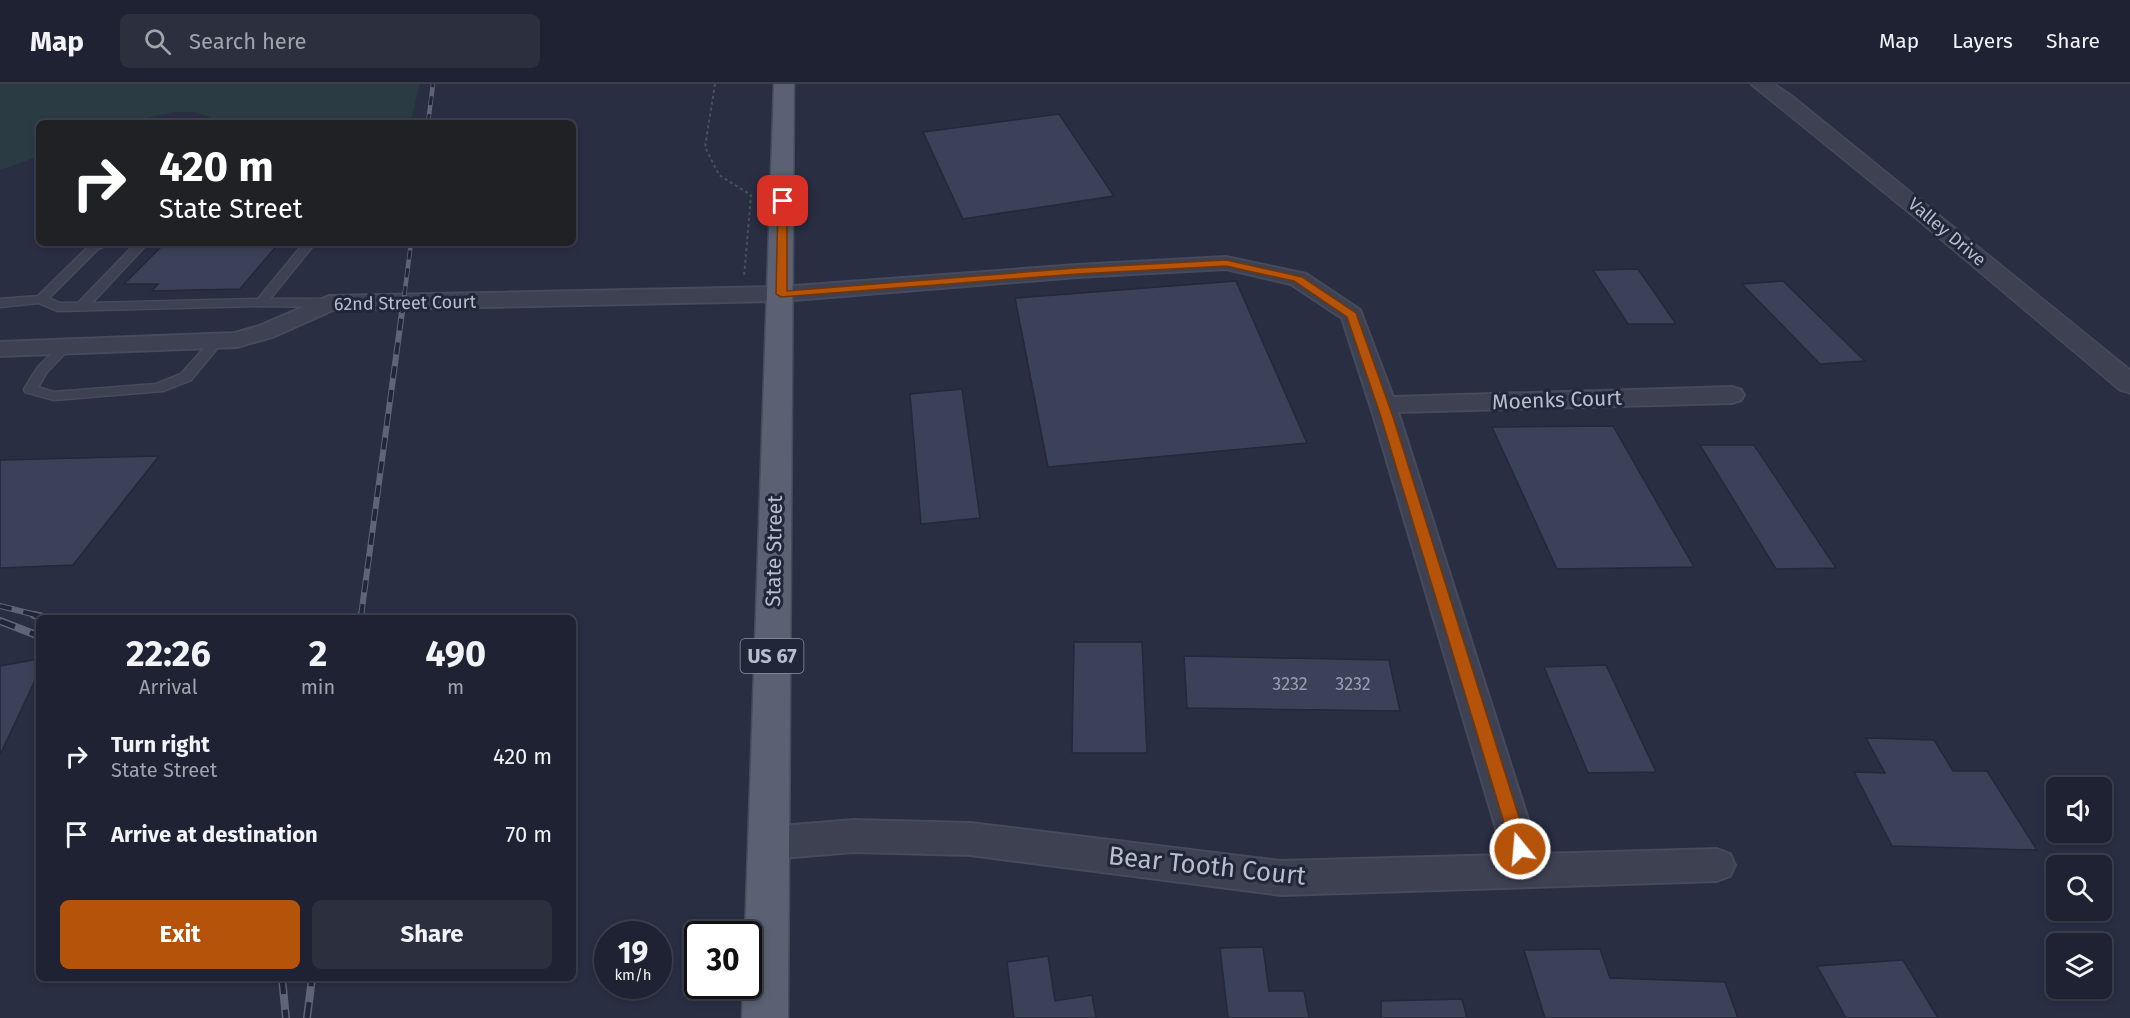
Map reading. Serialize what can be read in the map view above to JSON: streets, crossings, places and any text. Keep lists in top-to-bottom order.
{
  "streets": {
    "main road": ["State Street", "US 67"],
    "street": [
      "Valley Drive",
      "62nd Street Court",
      "Moenks Court",
      "Bear Tooth Court"
    ]
  },
  "crossings": [
    ["62nd Street Court", "Moenks Court"],
    ["62nd Street Court", "State Street"],
    ["62nd Street Court", "Bear Tooth Court"],
    ["State Street", "Bear Tooth Court"]
  ],
  "house_numbers": ["3232", "3232"],
  "page": {
    "header": "Map",
    "search": "Search here",
    "nav": ["Map", "Layers", "Share"],
    "turn": ["420 m", "State Street"],
    "eta": [
      "22:26",
      "Arrival",
      "2",
      "min",
      "490",
      "m"
    ],
    "list": [
      {
        "name": "Turn right",
        "note": "State Street",
        "value": "420 m"
      },
      {
        "name": "Arrive at destination",
        "value": "70 m"
      }
    ],
    "buttons": ["Exit", "Share"],
    "speed": "19 km/h",
    "limit": "30"
  }
}
